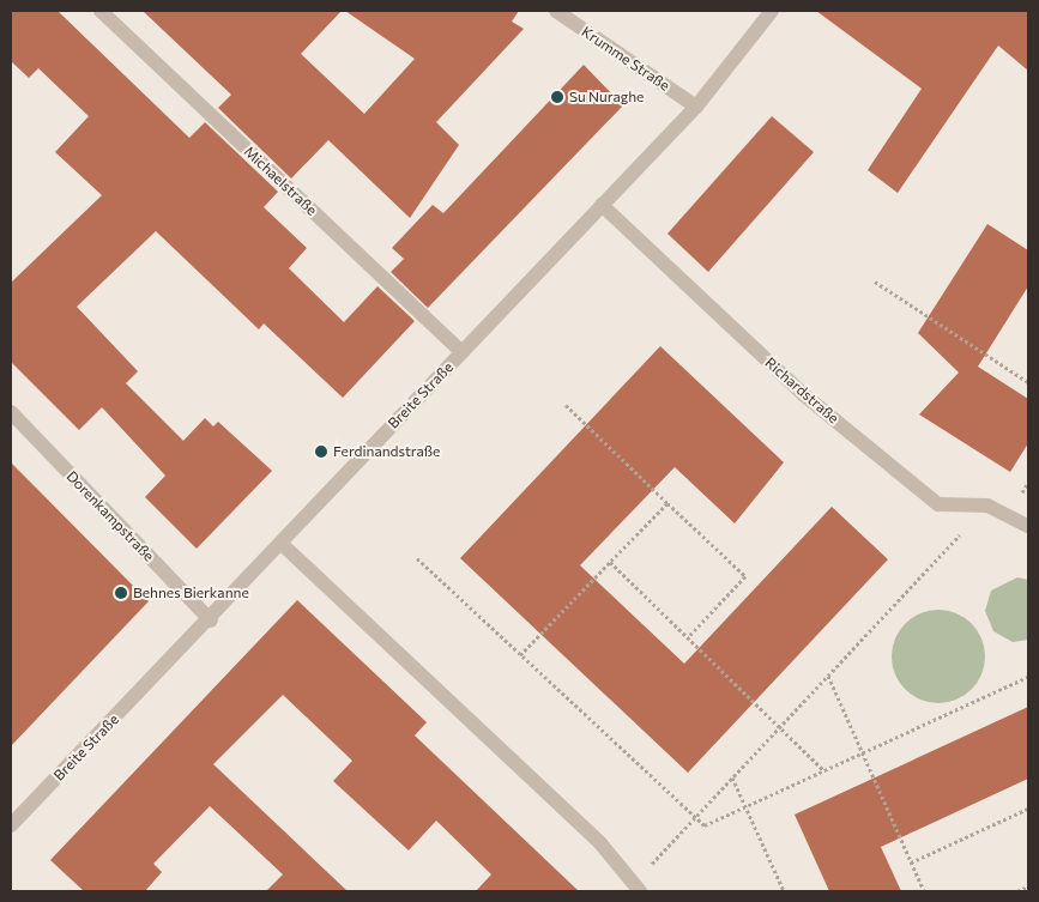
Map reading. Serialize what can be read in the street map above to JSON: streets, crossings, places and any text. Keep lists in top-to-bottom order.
{
  "streets": {
    "street": [
      "Krumme Straße",
      "Michaelstraße",
      "Richardstraße",
      "Breite Straße",
      "Dorenkampstraße"
    ]
  },
  "crossings": [
    ["Krumme Straße", "Breite Straße"],
    ["Michaelstraße", "Breite Straße"],
    ["Richardstraße", "Breite Straße"],
    ["Breite Straße", "Dorenkampstraße"]
  ],
  "places": ["Su Nuraghe", "Ferdinandstraße", "Behnes Bierkanne"]
}
